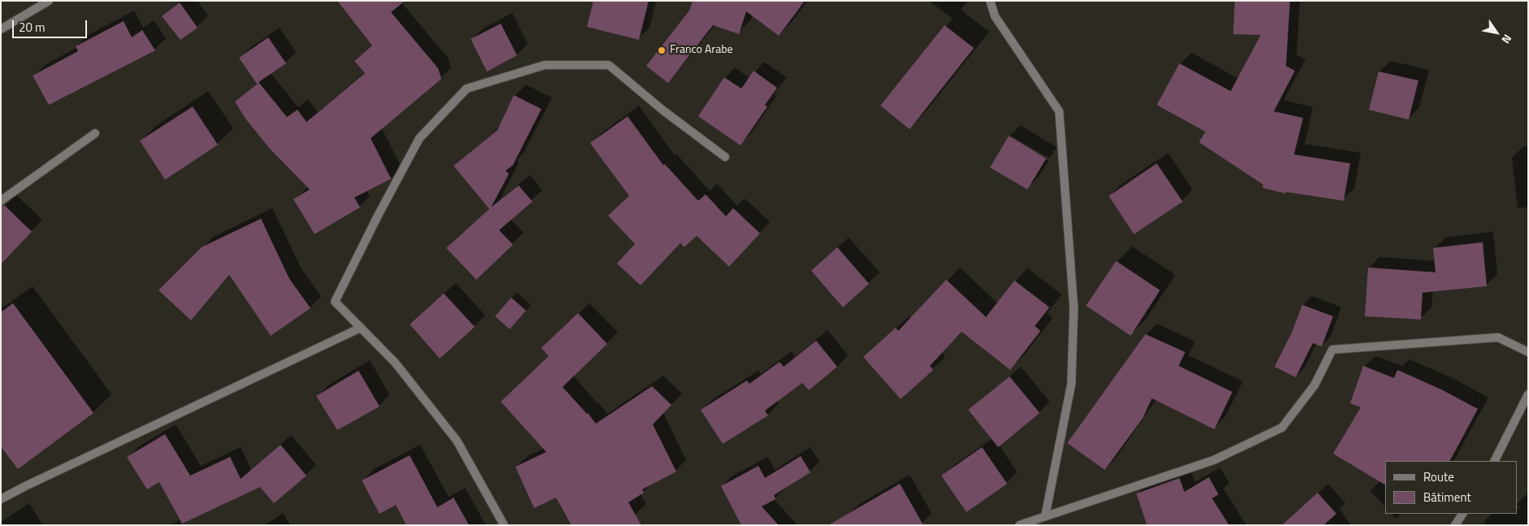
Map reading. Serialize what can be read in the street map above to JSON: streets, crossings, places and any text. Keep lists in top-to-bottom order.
{
  "places": ["Franco Arabe"],
  "legend": ["Route", "Bâtiment"],
  "scale_bar": "20 m",
  "north": "bottom right"
}
